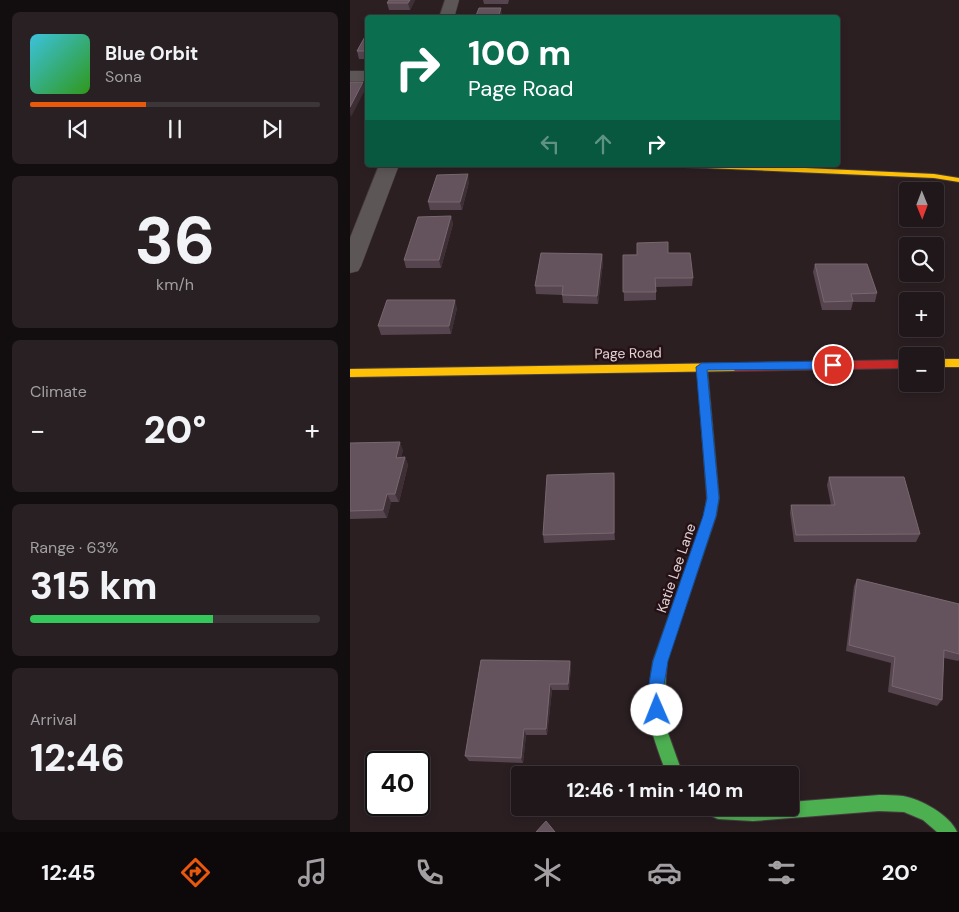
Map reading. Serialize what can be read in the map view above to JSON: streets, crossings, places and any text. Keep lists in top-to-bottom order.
{
  "streets": {
    "street": ["Page Road", "Katie Lee Lane"]
  },
  "crossings": [
    ["Page Road", "Katie Lee Lane"]
  ],
  "north": "bottom",
  "page": {
    "turn": ["100 m", "Page Road"],
    "song": ["Blue Orbit", "Sona"],
    "tile": [
      ["36", "km/h"],
      "Climate",
      ["Range · 63%", "315 km"],
      ["Arrival", "12:46"]
    ],
    "map_buttons": ["+", "−"],
    "heat": ["−", "20°", "+"],
    "limit": "40",
    "trip": "12:46 · 1 min · 140 m",
    "tabs": ["12:45", "20°"]
  }
}
